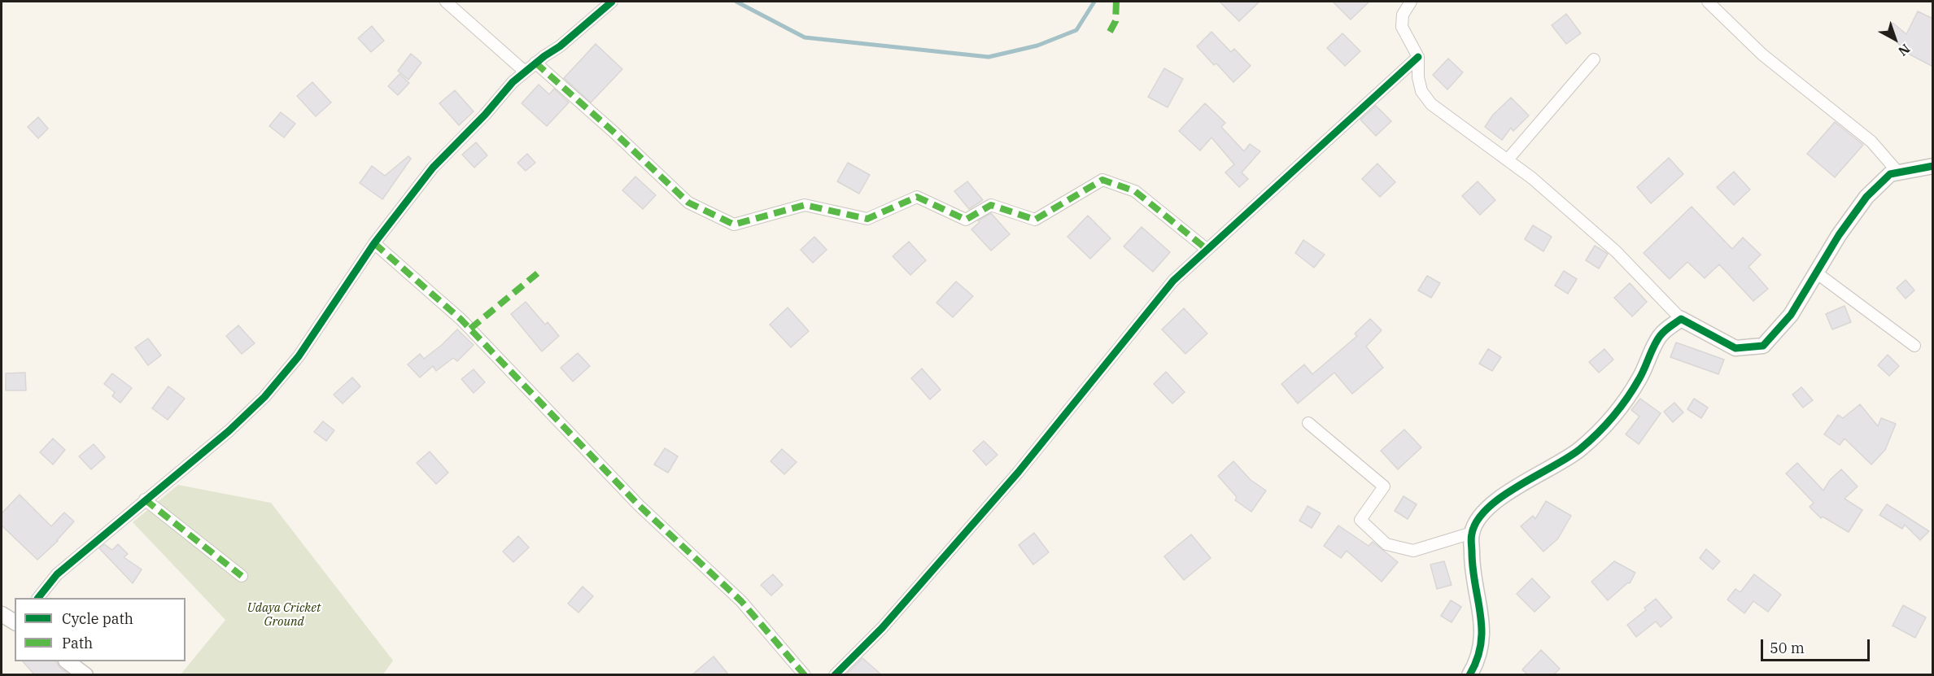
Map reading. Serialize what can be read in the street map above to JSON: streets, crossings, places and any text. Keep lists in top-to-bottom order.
{
  "parks": ["Udaya Cricket Ground"],
  "legend": ["Cycle path", "Path"],
  "scale_bar": "50 m",
  "north": "bottom right"
}
